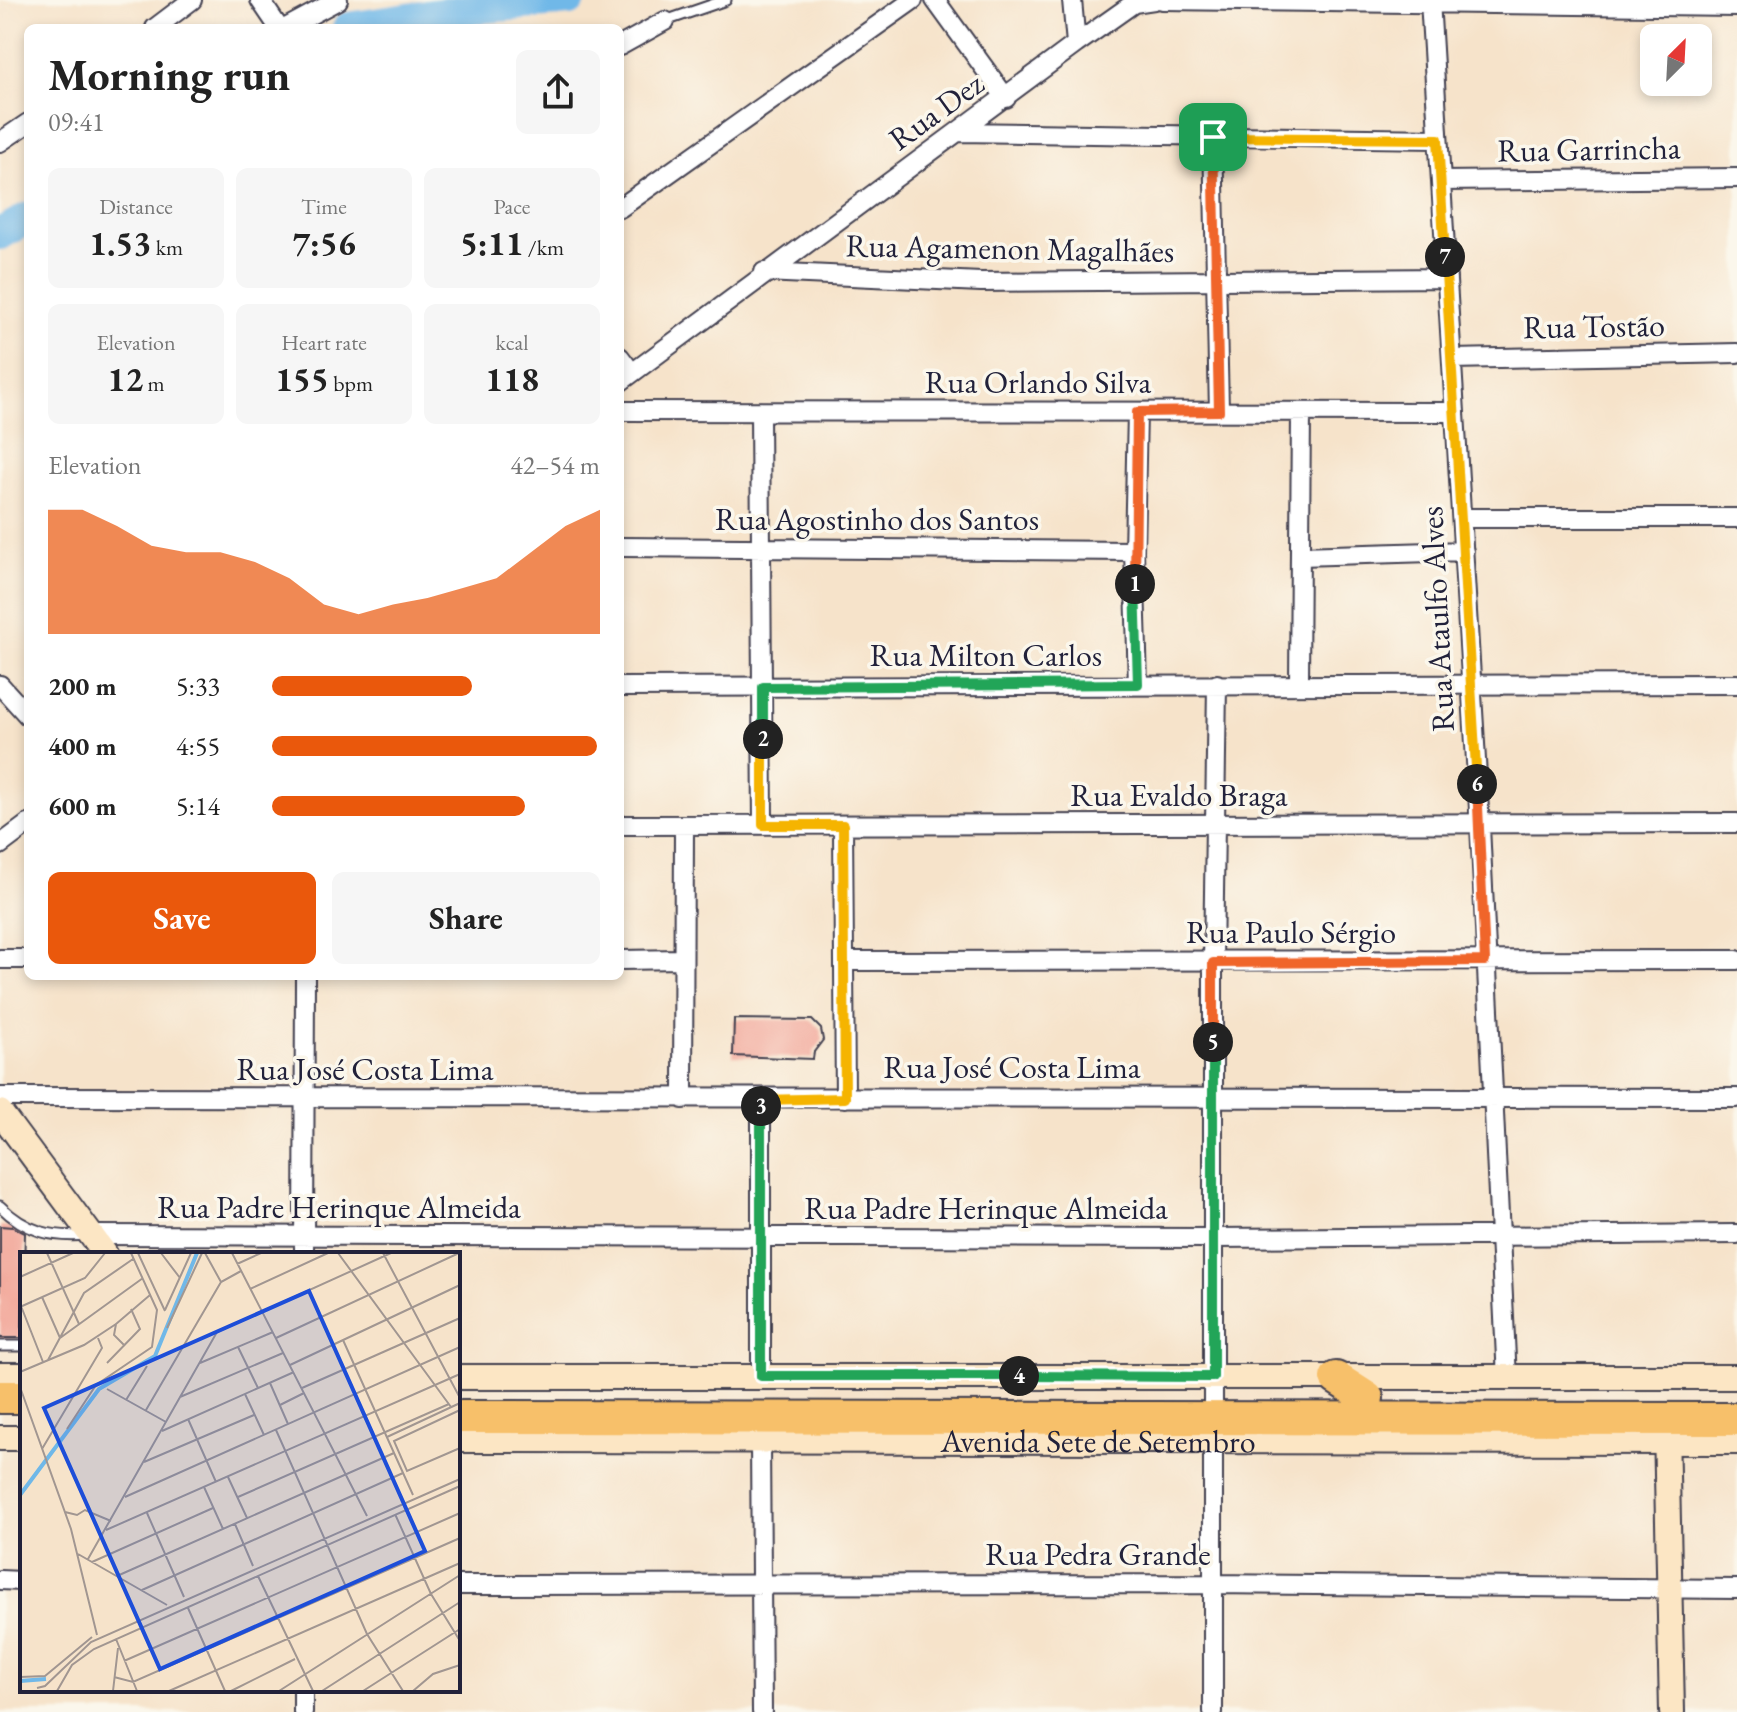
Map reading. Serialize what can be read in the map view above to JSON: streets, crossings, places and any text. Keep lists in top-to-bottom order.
{
  "streets": {
    "highway": ["Avenida Sete de Setembro"],
    "street": [
      "Rua Dez",
      "Rua Garrincha",
      "Rua Agamenon Magalhães",
      "Rua Tostão",
      "Rua Orlando Silva",
      "Rua Agostinho dos Santos",
      "Rua Ataulfo Alves",
      "Rua Milton Carlos",
      "Rua Evaldo Braga",
      "Rua Paulo Sérgio",
      "Rua José Costa Lima",
      "Rua Padre Herinque Almeida",
      "Rua Pedra Grande"
    ]
  },
  "crossings": [
    ["Rua Dez", "Rua Agamenon Magalhães"],
    ["Rua Garrincha", "Rua Ataulfo Alves"],
    ["Rua Agamenon Magalhães", "Rua Ataulfo Alves"],
    ["Rua Tostão", "Rua Ataulfo Alves"],
    ["Rua Orlando Silva", "Rua Ataulfo Alves"],
    ["Rua Ataulfo Alves", "Rua Milton Carlos"],
    ["Rua Ataulfo Alves", "Rua Evaldo Braga"],
    ["Rua Ataulfo Alves", "Rua Paulo Sérgio"],
    ["Rua Ataulfo Alves", "Rua José Costa Lima"],
    ["Rua Ataulfo Alves", "Rua Padre Herinque Almeida"],
    ["Rua Ataulfo Alves", "Avenida Sete de Setembro"]
  ],
  "north": "top right",
  "page": {
    "heading": ["Morning run", "09:41"],
    "stats": [
      ["Distance", "1.53 km"],
      ["Time", "7:56"],
      ["Pace", "5:11 /km"],
      ["Elevation", "12 m"],
      ["Heart rate", "155 bpm"],
      ["kcal", "118"]
    ],
    "pins": [
      "7",
      "1",
      "2",
      "6",
      "5",
      "3",
      "4"
    ],
    "chart": ["Elevation", "42–54 m"],
    "list": [
      {
        "name": "200 m",
        "note": "5:33"
      },
      {
        "name": "400 m",
        "note": "4:55"
      },
      {
        "name": "600 m",
        "note": "5:14"
      }
    ],
    "buttons": ["Save", "Share"]
  }
}
